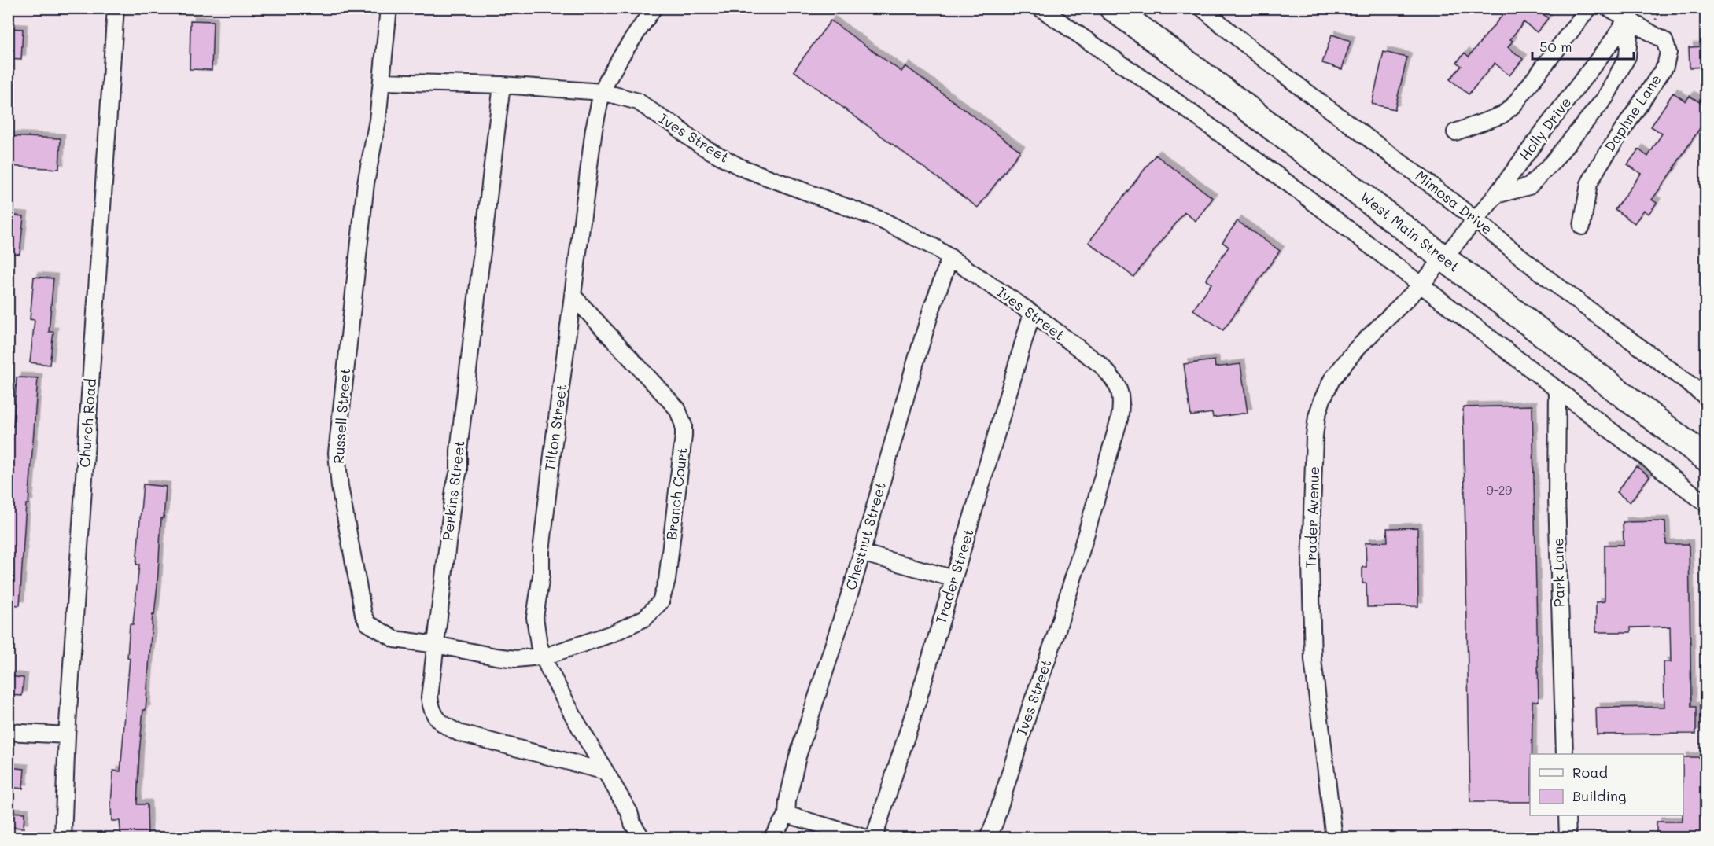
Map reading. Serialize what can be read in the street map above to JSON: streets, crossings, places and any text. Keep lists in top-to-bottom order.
{
  "streets": {
    "main road": ["West Main Street"],
    "street": [
      "Daphne Lane",
      "Holly Drive",
      "Ives Street",
      "Mimosa Drive",
      "Russell Street",
      "Church Road",
      "Tilton Street",
      "Perkins Street",
      "Branch Court",
      "Trader Avenue",
      "Chestnut Street",
      "Park Lane",
      "Trader Street"
    ]
  },
  "crossings": [
    ["Daphne Lane", "Holly Drive"],
    ["Holly Drive", "Mimosa Drive"],
    ["Holly Drive", "West Main Street"],
    ["Holly Drive", "Trader Avenue"],
    ["Ives Street", "Tilton Street"],
    ["Ives Street", "Perkins Street"],
    ["Ives Street", "Chestnut Street"],
    ["Ives Street", "Trader Street"],
    ["West Main Street", "Trader Avenue"],
    ["Russell Street", "Tilton Street"],
    ["Russell Street", "Perkins Street"],
    ["Russell Street", "Branch Court"],
    ["Tilton Street", "Perkins Street"],
    ["Tilton Street", "Branch Court"]
  ],
  "house_numbers": ["9-29"],
  "legend": ["Road", "Building"],
  "scale_bar": "50 m"
}
